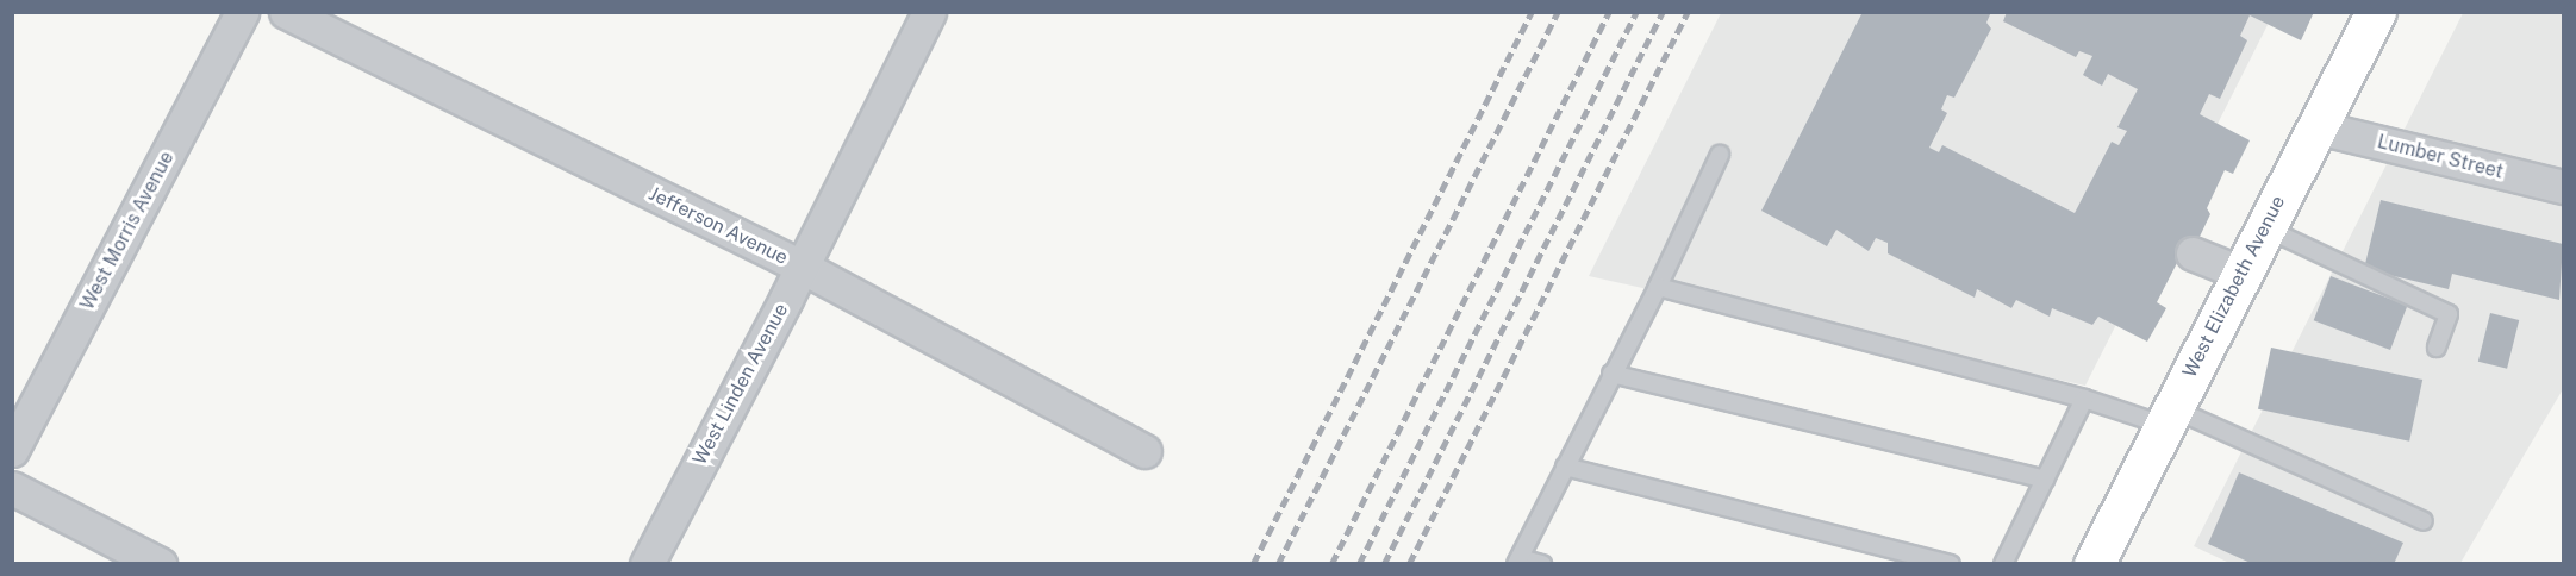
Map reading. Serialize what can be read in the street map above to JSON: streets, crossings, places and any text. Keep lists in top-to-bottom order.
{
  "streets": {
    "street": [
      "Lumber Street",
      "Jefferson Avenue",
      "West Morris Avenue",
      "West Elizabeth Avenue",
      "West Linden Avenue"
    ]
  },
  "crossings": [
    ["Lumber Street", "West Elizabeth Avenue"],
    ["Jefferson Avenue", "West Linden Avenue"]
  ]
}
